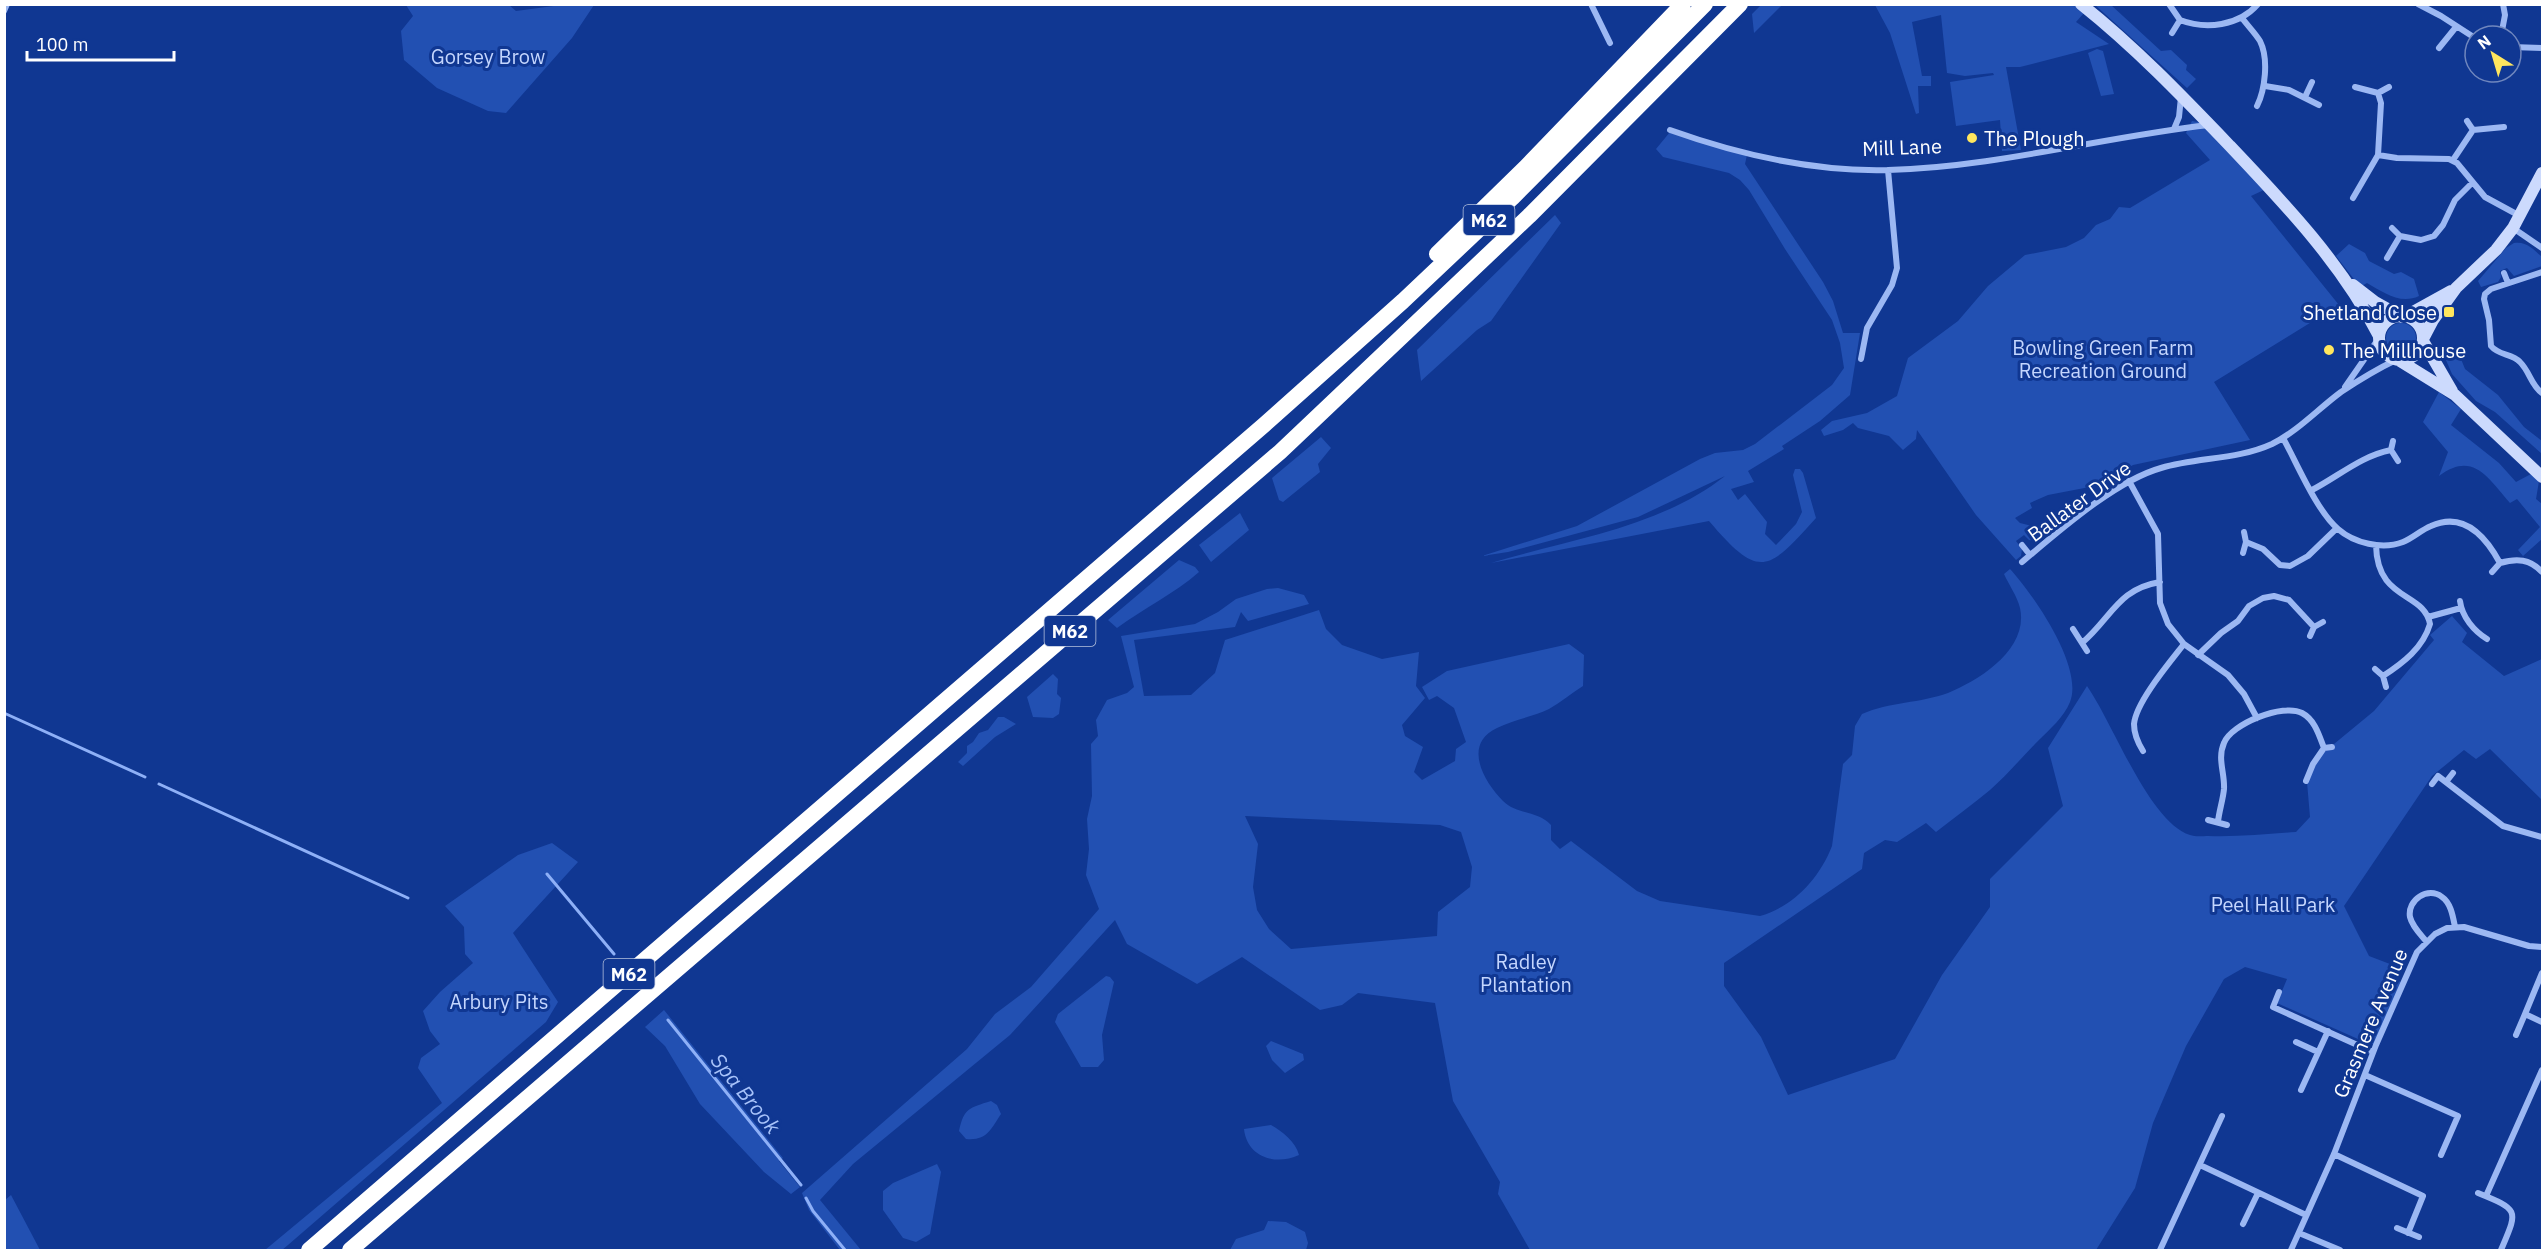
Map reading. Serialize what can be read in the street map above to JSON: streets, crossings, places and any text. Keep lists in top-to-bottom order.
{
  "streets": {
    "highway": ["M62"],
    "street": ["Mill Lane", "Ballater Drive", "Grasmere Avenue"]
  },
  "water": ["Spa Brook"],
  "parks": [
    "Gorsey Brow",
    "Bowling Green Farm Recreation Ground",
    "Peel Hall Park",
    "Radley Plantation",
    "Arbury Pits"
  ],
  "places": {
    "other": ["The Plough", "The Millhouse"],
    "transit": ["Shetland Close"]
  },
  "scale_bar": "100 m",
  "north": "top left"
}
